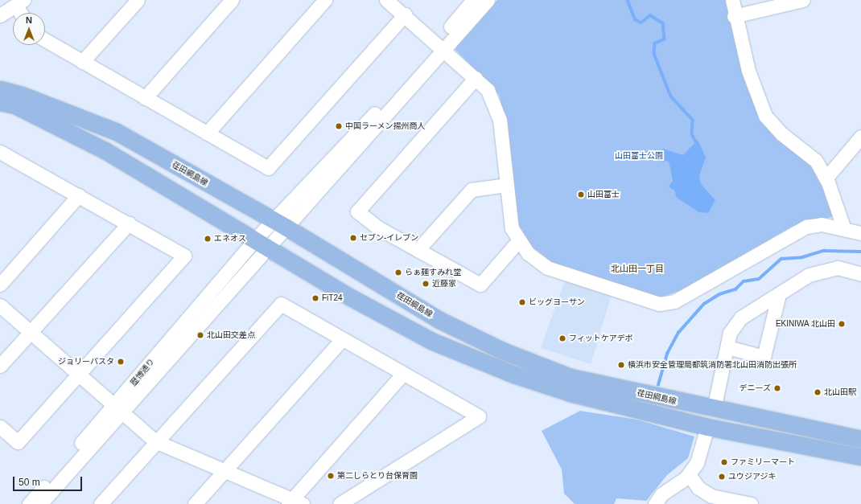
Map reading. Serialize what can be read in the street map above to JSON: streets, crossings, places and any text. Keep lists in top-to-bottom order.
{
  "streets": {
    "main road": ["荏田綱島線"],
    "street": ["歴博通り"]
  },
  "crossings": [
    ["荏田綱島線", "歴博通り"]
  ],
  "districts": ["北山田一丁目"],
  "parks": ["山田富士公園"],
  "places": [
    "中国ラーメン揚州商人",
    "山田富士",
    "セブン-イレブン",
    "エネオス",
    "らぁ麺すみれ堂",
    "近藤家",
    "FiT24",
    "ビッグヨーサン",
    "EKINIWA 北山田",
    "北山田交差点",
    "フィットケアデポ",
    "ジョリーパスタ",
    "横浜市安全管理局都筑消防署北山田消防出張所",
    "デニーズ",
    "北山田駅",
    "ファミリーマート",
    "第二しらとり台保育園",
    "ユウジアジキ"
  ],
  "scale_bar": "50 m",
  "north": "top"
}
